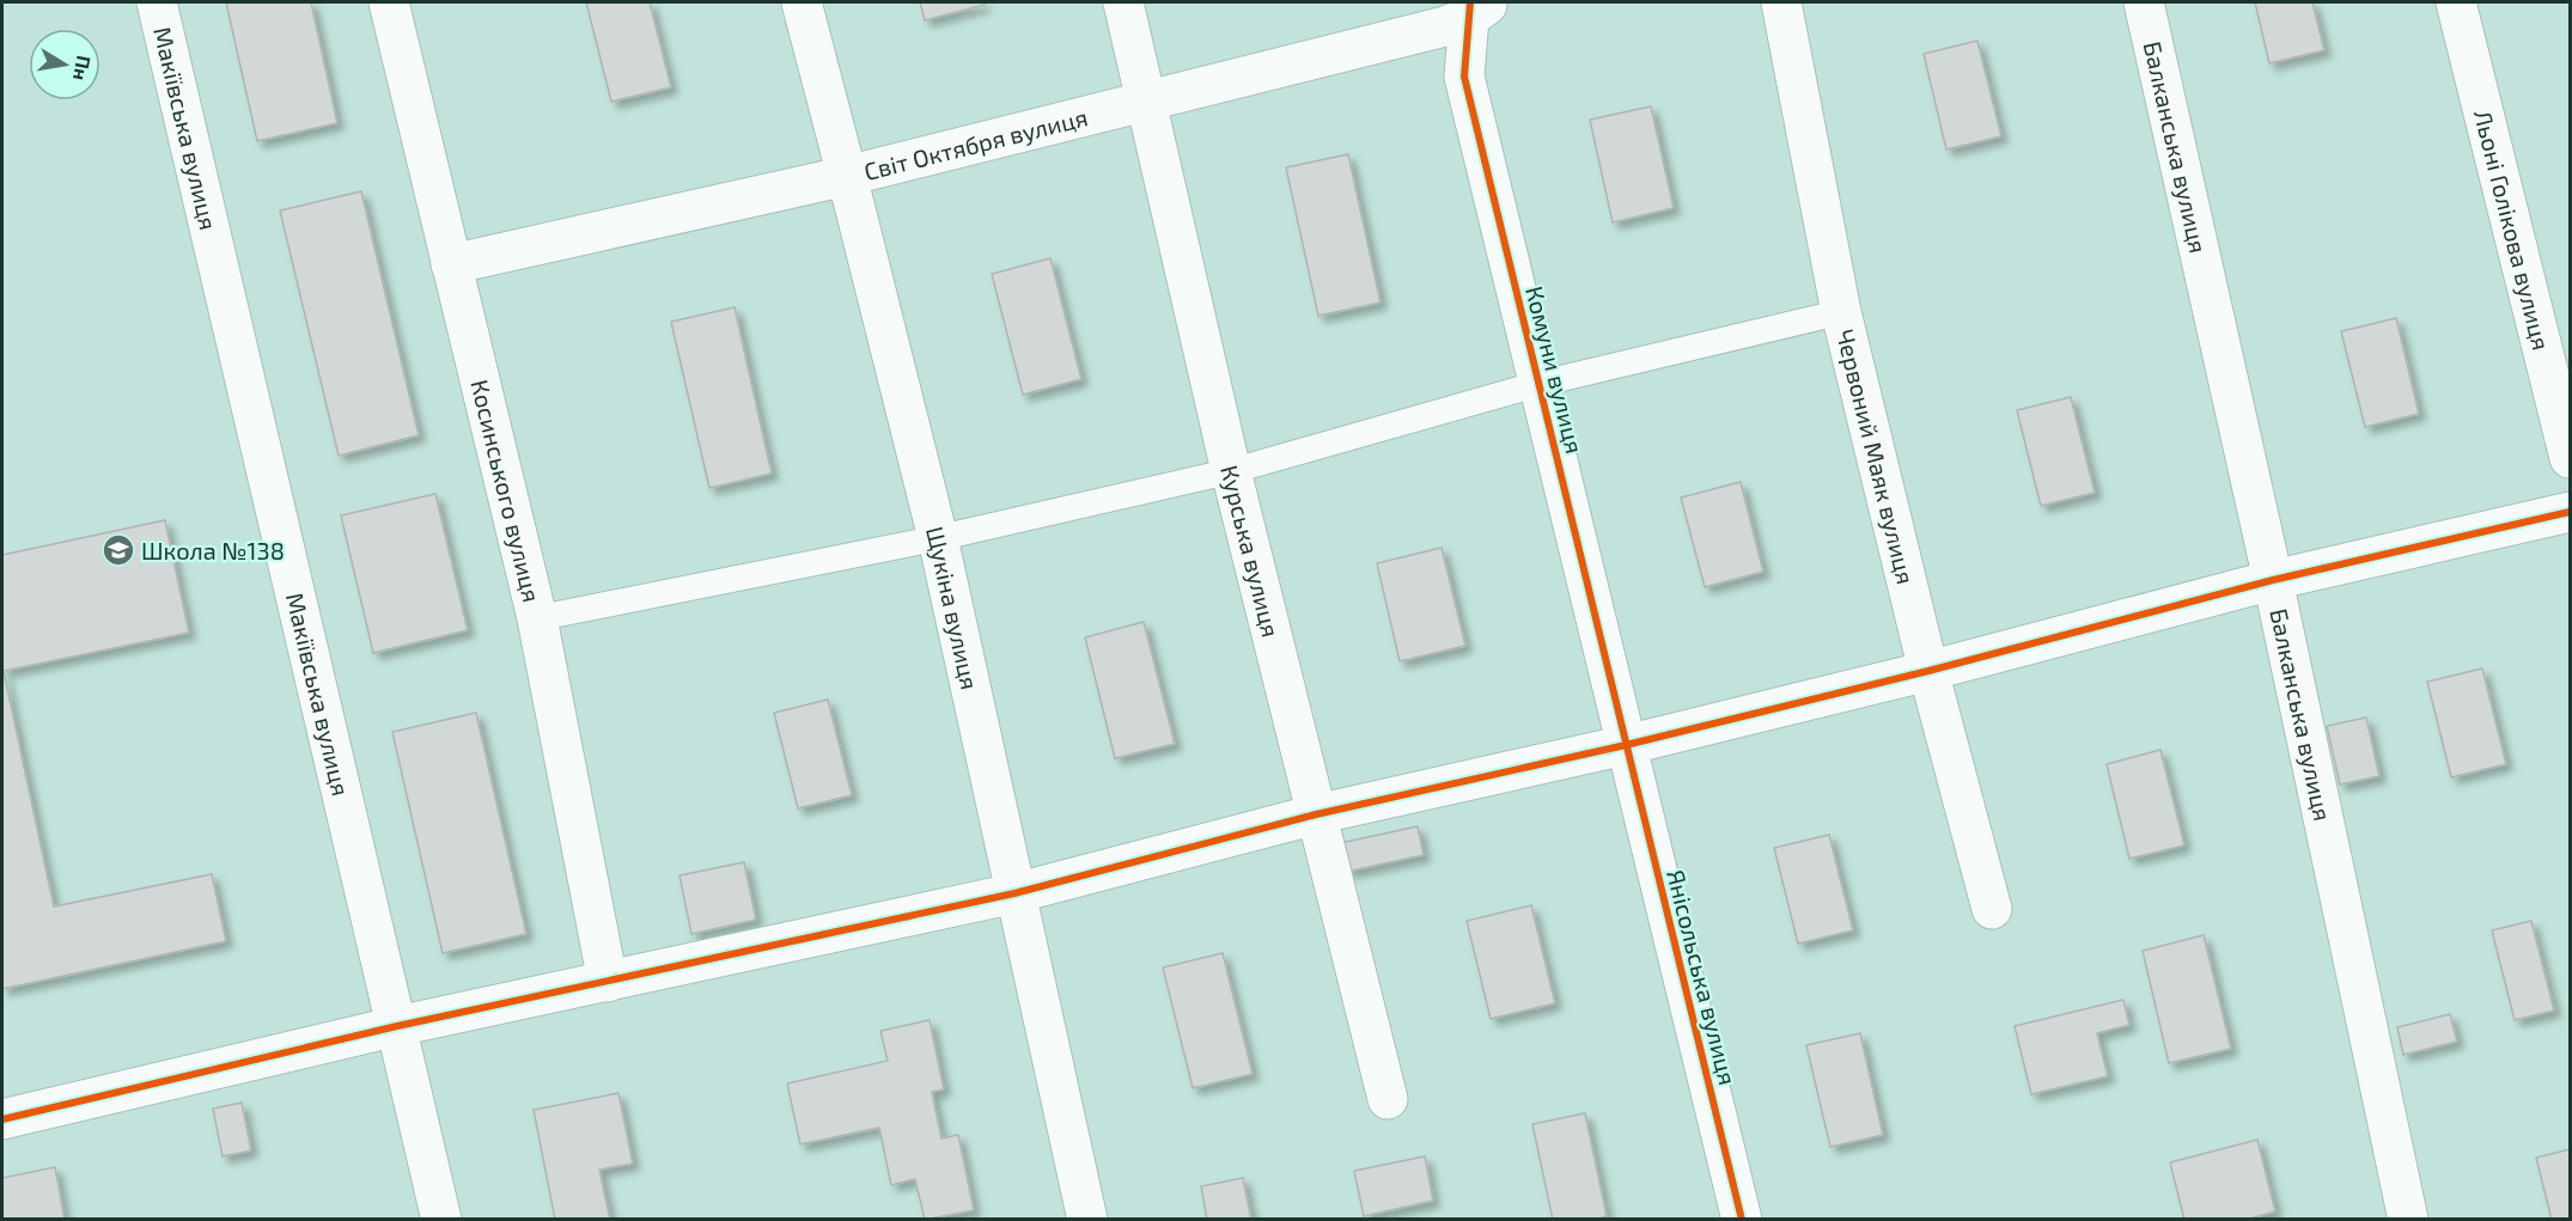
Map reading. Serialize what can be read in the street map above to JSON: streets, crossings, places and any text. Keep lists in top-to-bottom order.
{
  "streets": {
    "street": [
      "Макіївська вулиця",
      "Світ Октября вулиця",
      "Балканська вулиця",
      "Льоні Голікова вулиця",
      "Комуни вулиця",
      "Червоний Маяк вулиця",
      "Косинського вулиця",
      "Курська вулиця",
      "Щукіна вулиця",
      "Янісольська вулиця"
    ]
  },
  "crossings": [
    ["Світ Октября вулиця", "Комуни вулиця"],
    ["Світ Октября вулиця", "Косинського вулиця"],
    ["Світ Октября вулиця", "Курська вулиця"],
    ["Світ Октября вулиця", "Щукіна вулиця"],
    ["Комуни вулиця", "Янісольська вулиця"]
  ],
  "places": {
    "school or university": ["Школа №138"]
  },
  "north": "right"
}
